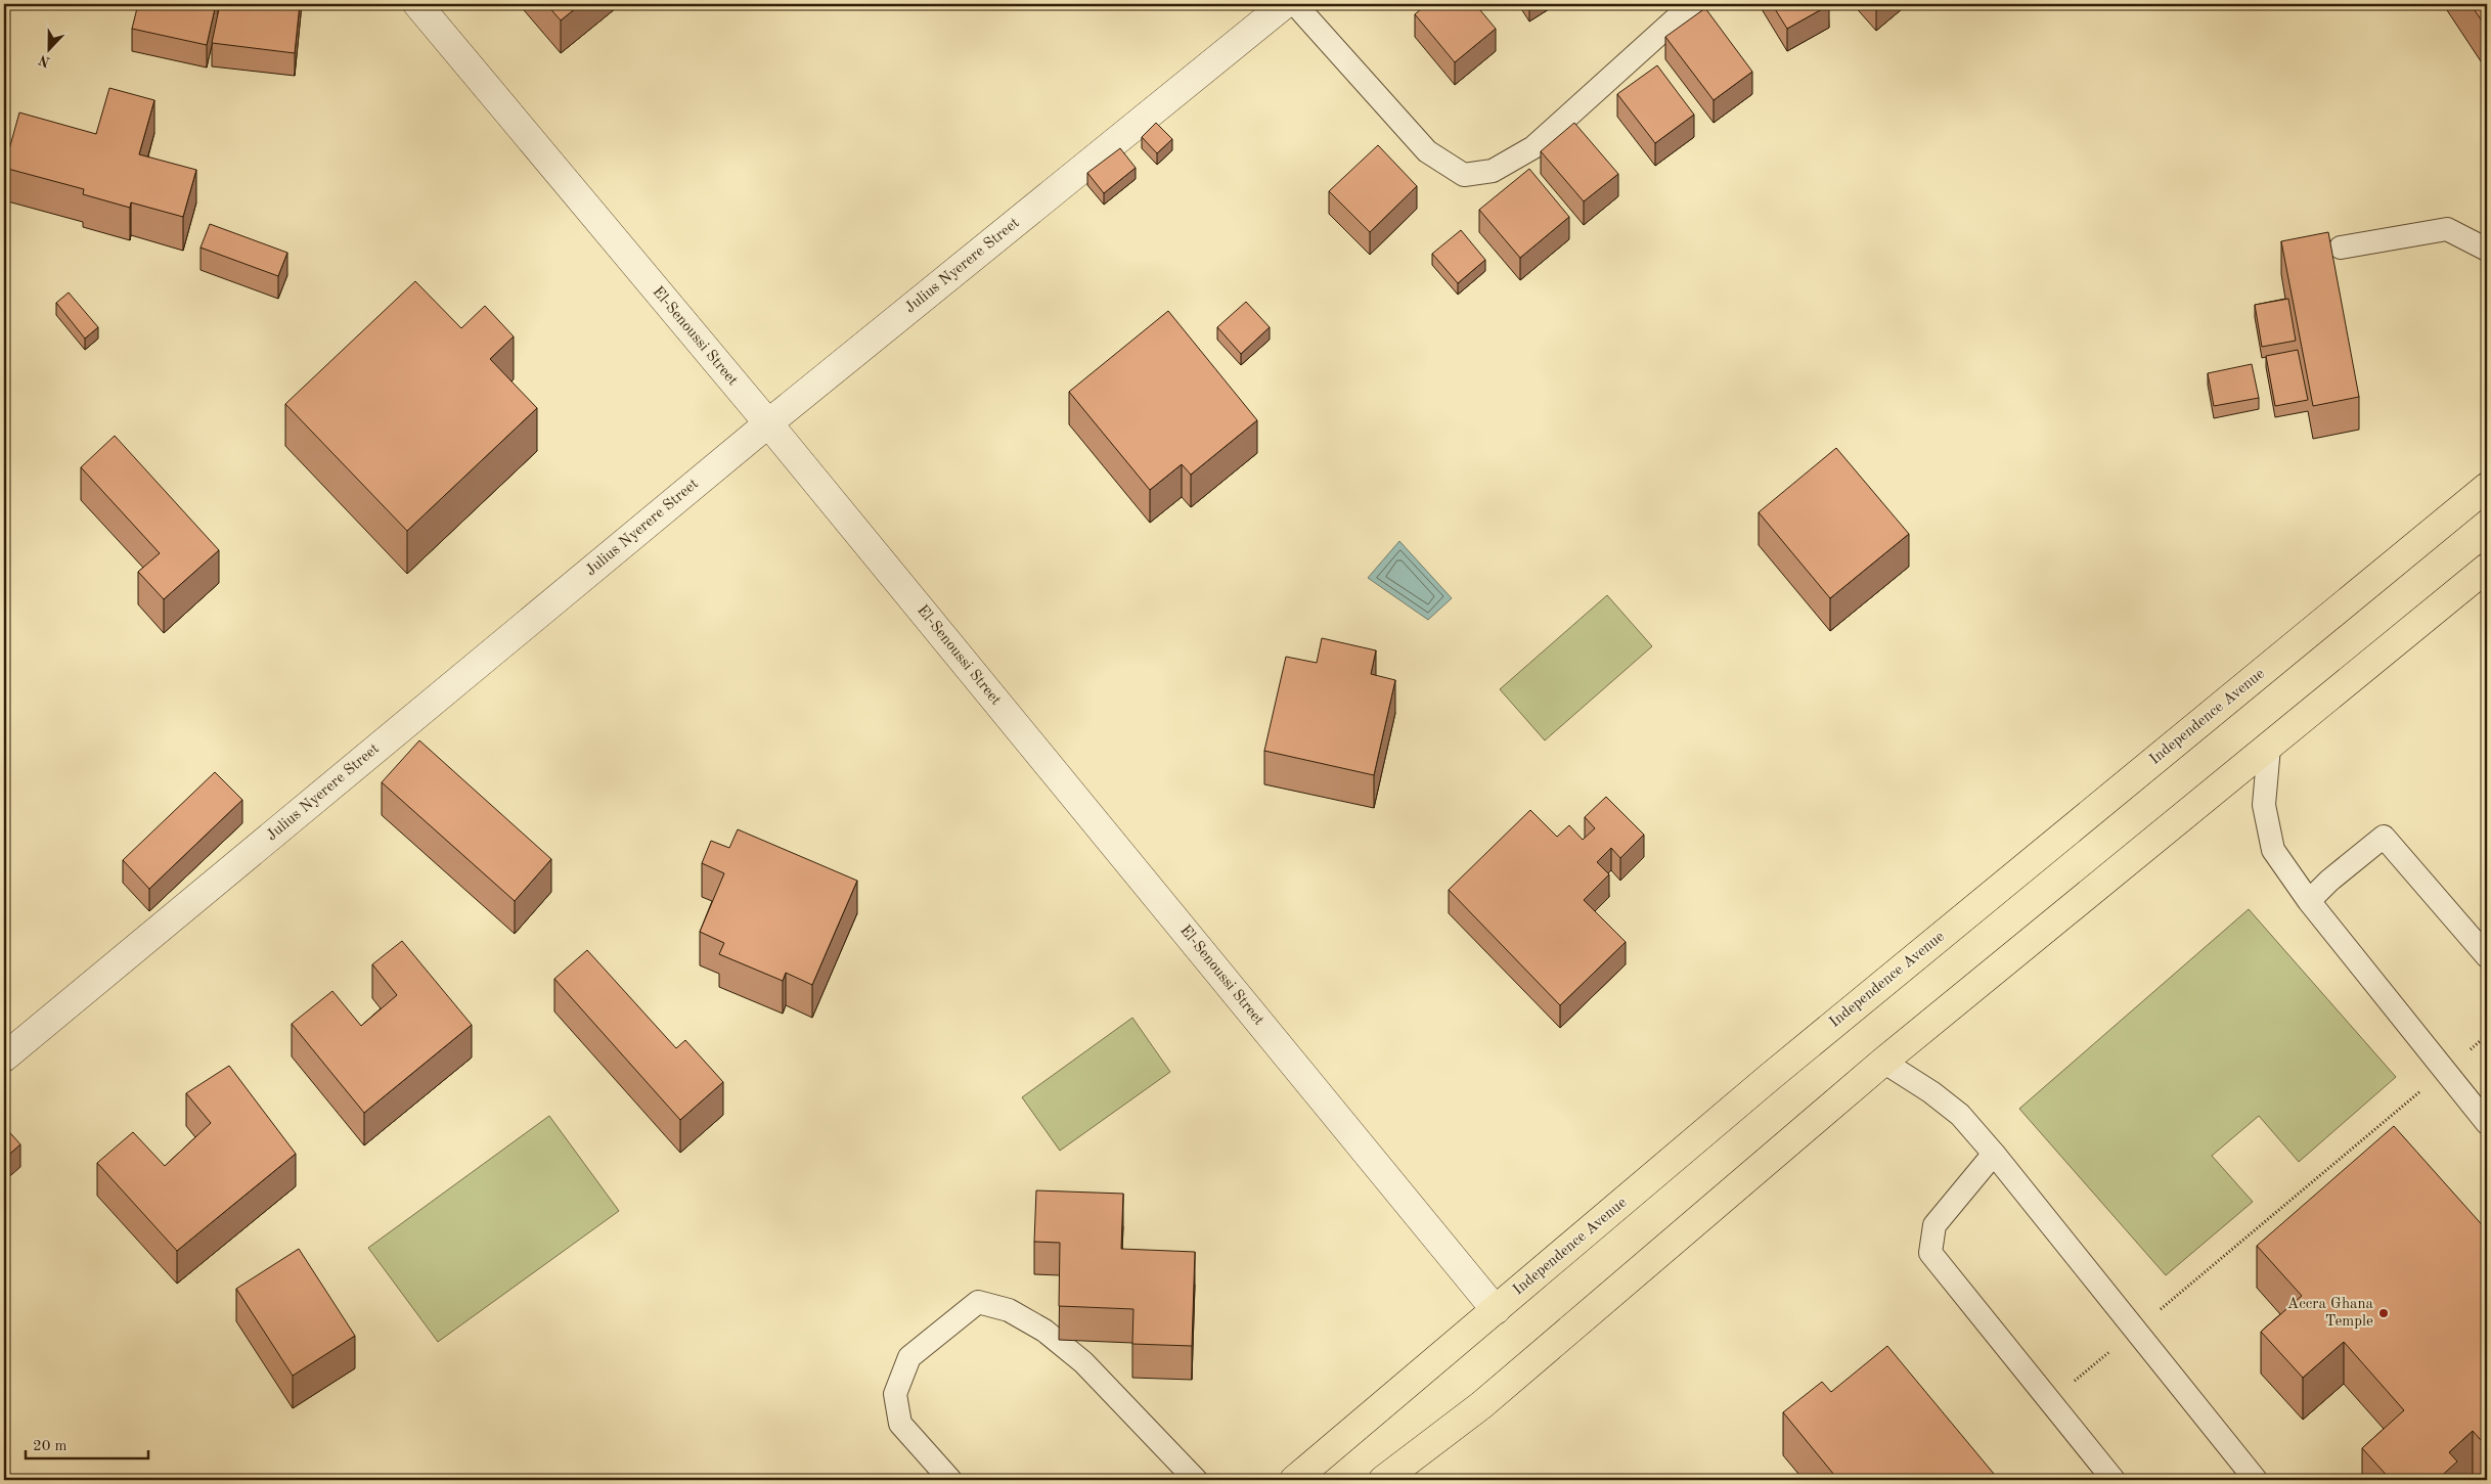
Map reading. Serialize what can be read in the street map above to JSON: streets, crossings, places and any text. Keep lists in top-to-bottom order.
{
  "streets": {
    "main road": ["Independence Avenue"],
    "street": ["Julius Nyerere Street", "El-Senoussi Street"]
  },
  "crossings": [
    ["Julius Nyerere Street", "El-Senoussi Street"],
    ["El-Senoussi Street", "Independence Avenue"]
  ],
  "places": ["Accra Ghana Temple"],
  "scale_bar": "20 m",
  "north": "bottom"
}
